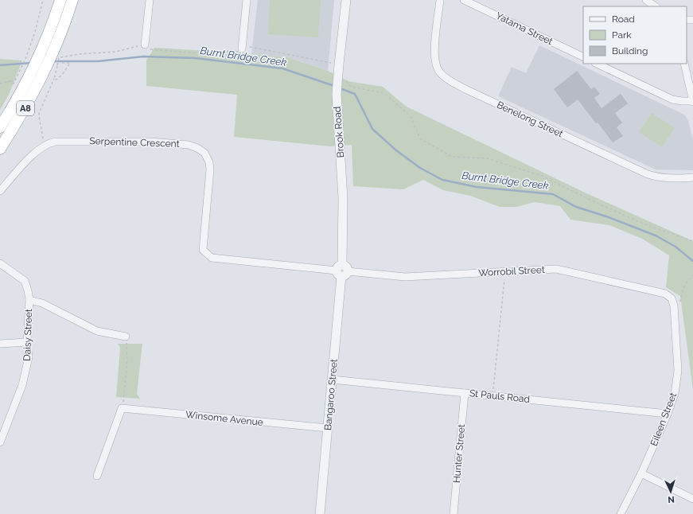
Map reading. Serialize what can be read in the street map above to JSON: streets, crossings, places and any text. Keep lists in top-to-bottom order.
{
  "streets": {
    "highway": ["A8"],
    "street": [
      "Yatama Street",
      "Benelong Street",
      "Brook Road",
      "Serpentine Crescent",
      "Worrobil Street",
      "Daisy Street",
      "Bangaroo Street",
      "St Pauls Road",
      "Winsome Avenue",
      "Eileen Street",
      "Hunter Street"
    ]
  },
  "crossings": [
    ["Brook Road", "Serpentine Crescent"],
    ["Brook Road", "Worrobil Street"],
    ["Brook Road", "Bangaroo Street"],
    ["Serpentine Crescent", "Worrobil Street"],
    ["Serpentine Crescent", "Bangaroo Street"],
    ["Worrobil Street", "Bangaroo Street"],
    ["Worrobil Street", "Eileen Street"],
    ["Bangaroo Street", "St Pauls Road"],
    ["Bangaroo Street", "Winsome Avenue"],
    ["St Pauls Road", "Eileen Street"],
    ["St Pauls Road", "Hunter Street"]
  ],
  "water": ["Burnt Bridge Creek"],
  "legend": ["Road", "Park", "Building"],
  "north": "bottom"
}
